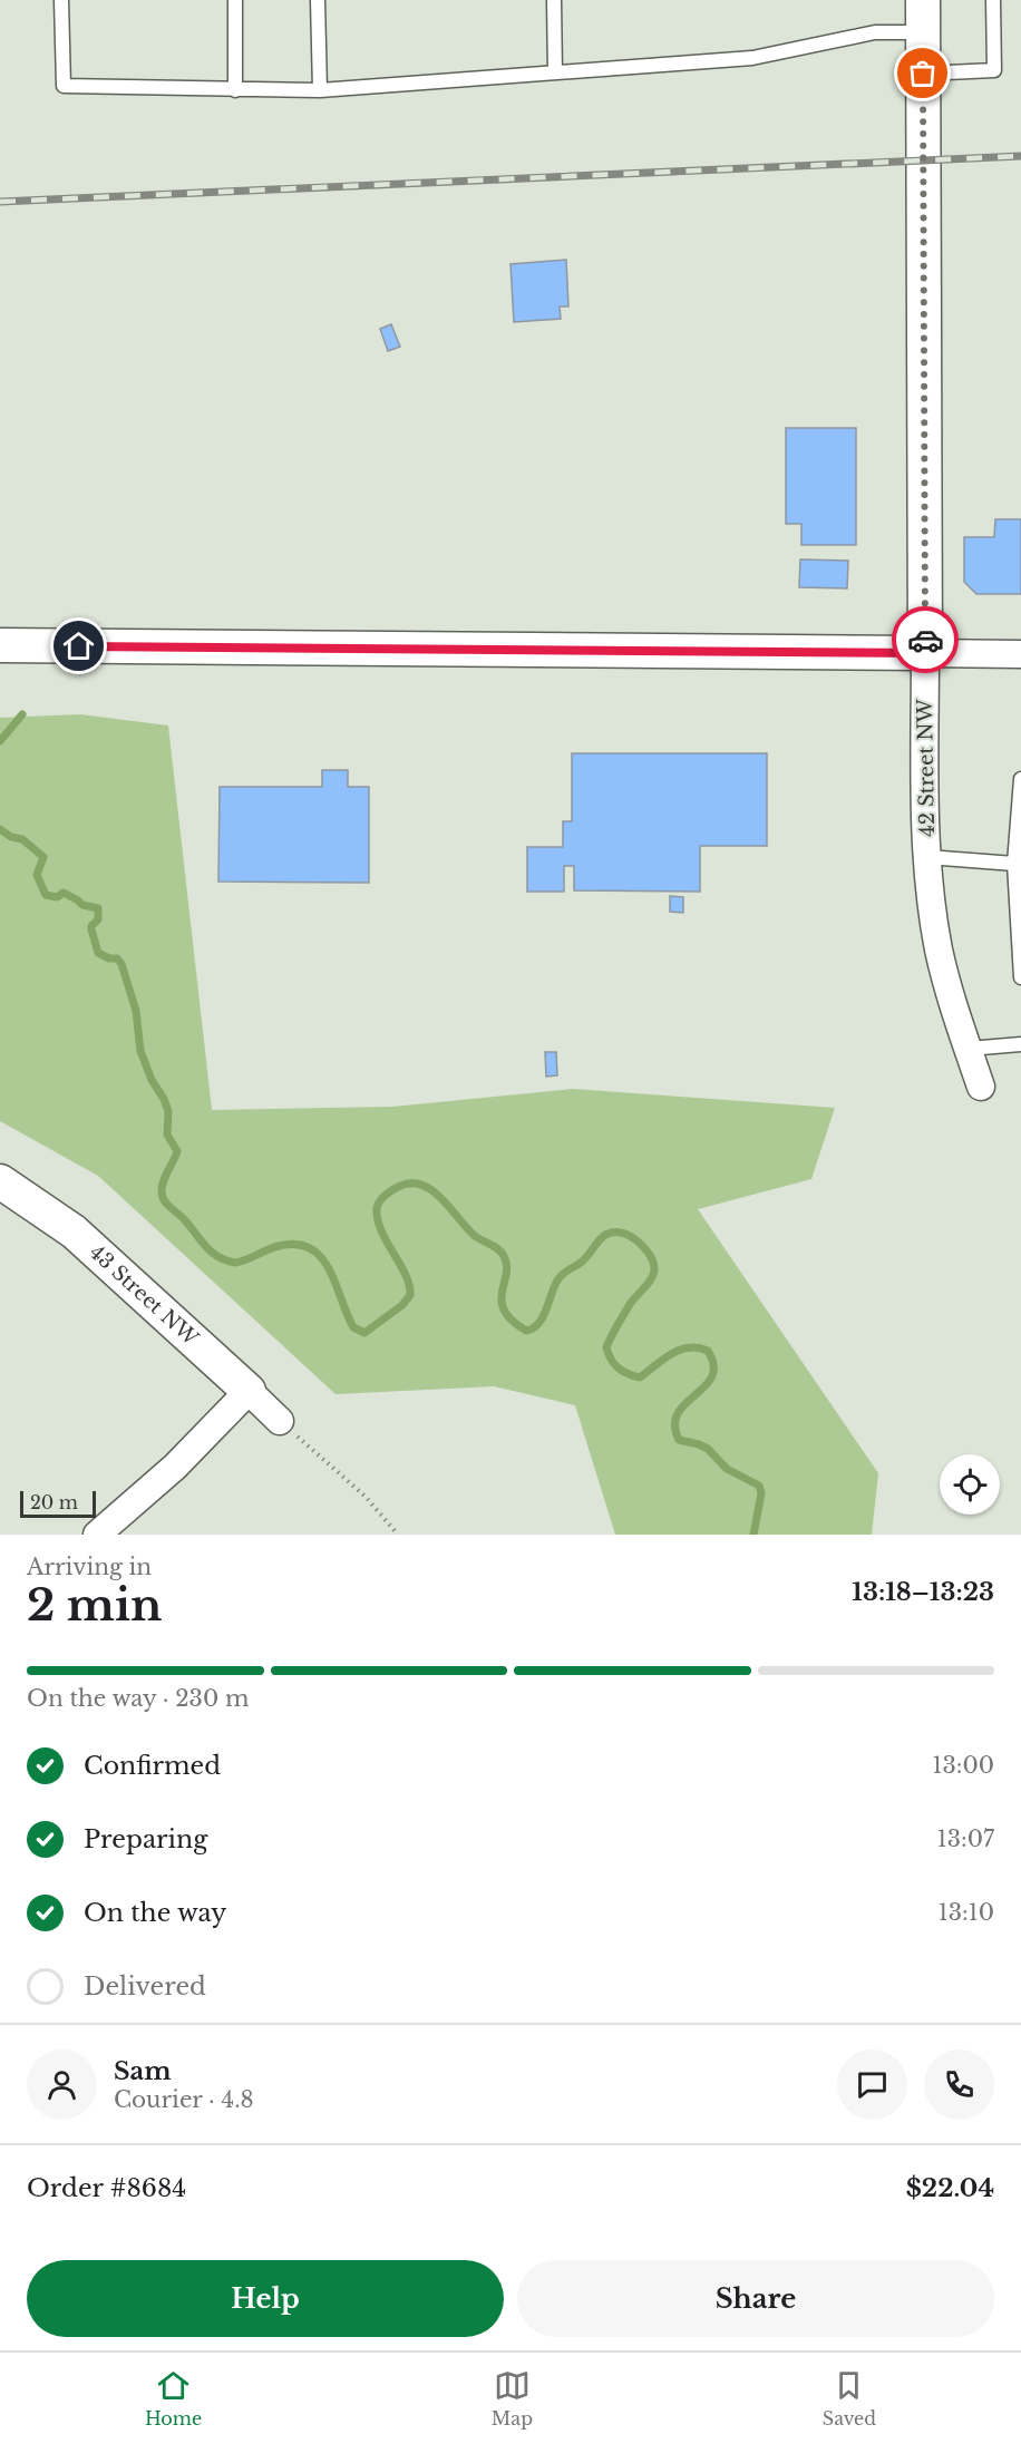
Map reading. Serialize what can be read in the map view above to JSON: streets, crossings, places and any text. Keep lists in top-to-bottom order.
{
  "streets": {
    "street": ["42 Street NW", "43 Street NW"]
  },
  "scale_bar": "20 m",
  "page": {
    "scale": "20 m",
    "heading": ["2 min", "Arriving in", "13:18–13:23"],
    "panel": [
      "Sam",
      "Courier · 4.8",
      "Order #8684",
      "$22.04"
    ],
    "bar": "On the way · 230 m",
    "list": [
      ["Confirmed", "13:00"],
      ["Preparing", "13:07"],
      ["On the way", "13:10"],
      "Delivered"
    ],
    "buttons": ["Help", "Share"],
    "tabs": ["Home", "Map", "Saved"]
  }
}
